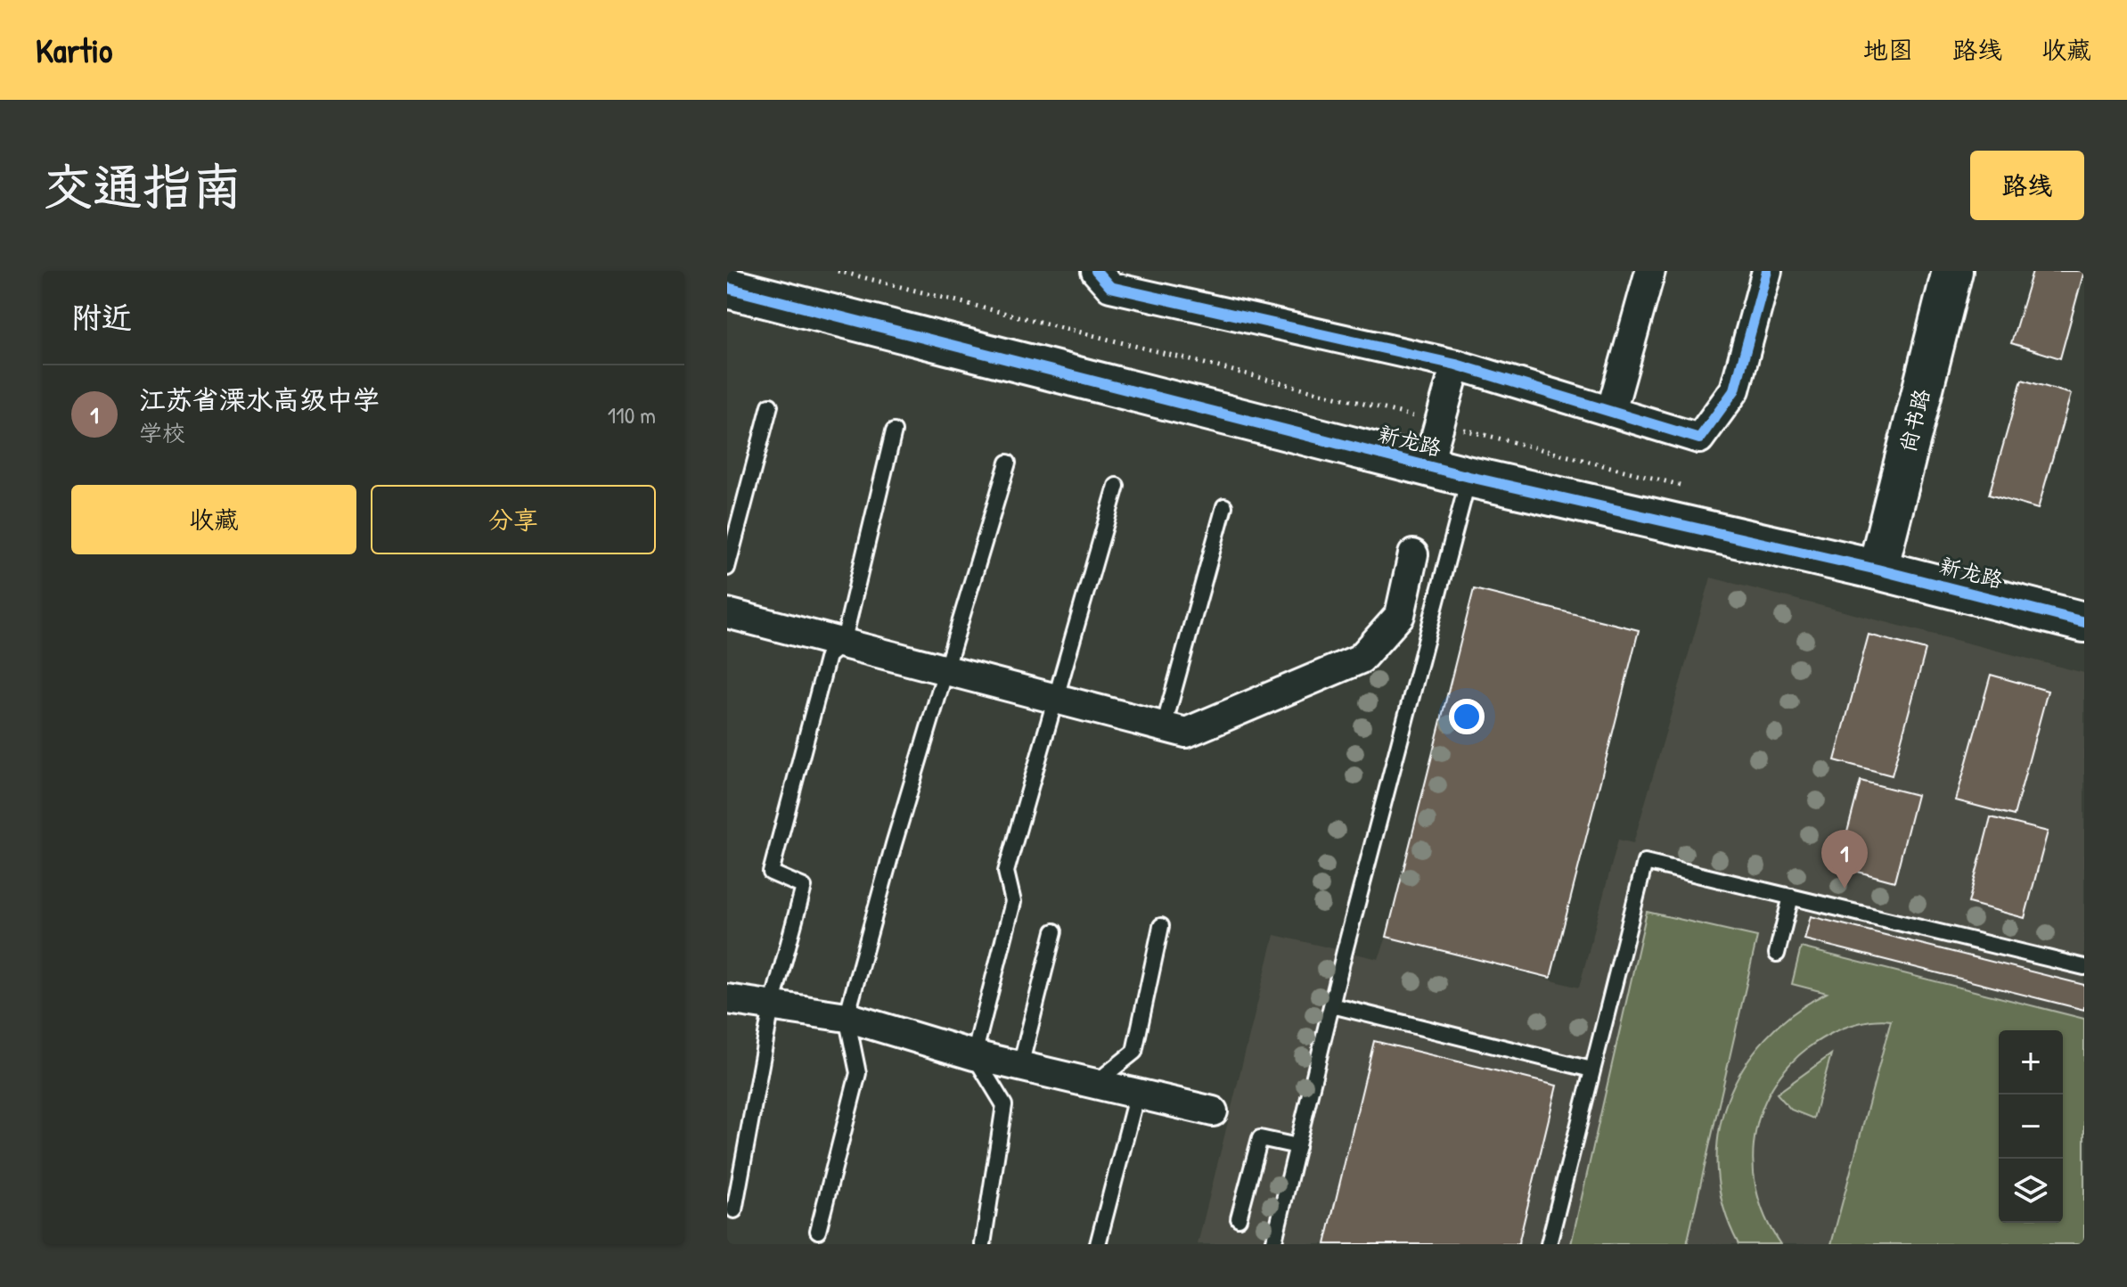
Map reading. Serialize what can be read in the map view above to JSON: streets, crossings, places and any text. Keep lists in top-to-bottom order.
{
  "streets": {
    "street": ["尚书路", "新龙路"]
  },
  "crossings": [
    ["尚书路", "新龙路"]
  ],
  "page": {
    "header": "Kartio",
    "nav": ["地图", "路线", "收藏"],
    "buttons": [
      "路线",
      ["收藏", "分享"]
    ],
    "title": "交通指南",
    "heading": "附近",
    "list": [
      {
        "mark": "1",
        "name": "江苏省溧水高级中学",
        "note": "学校",
        "value": "110 m"
      }
    ],
    "pins": "1",
    "map_buttons": ["+", "−"]
  }
}
